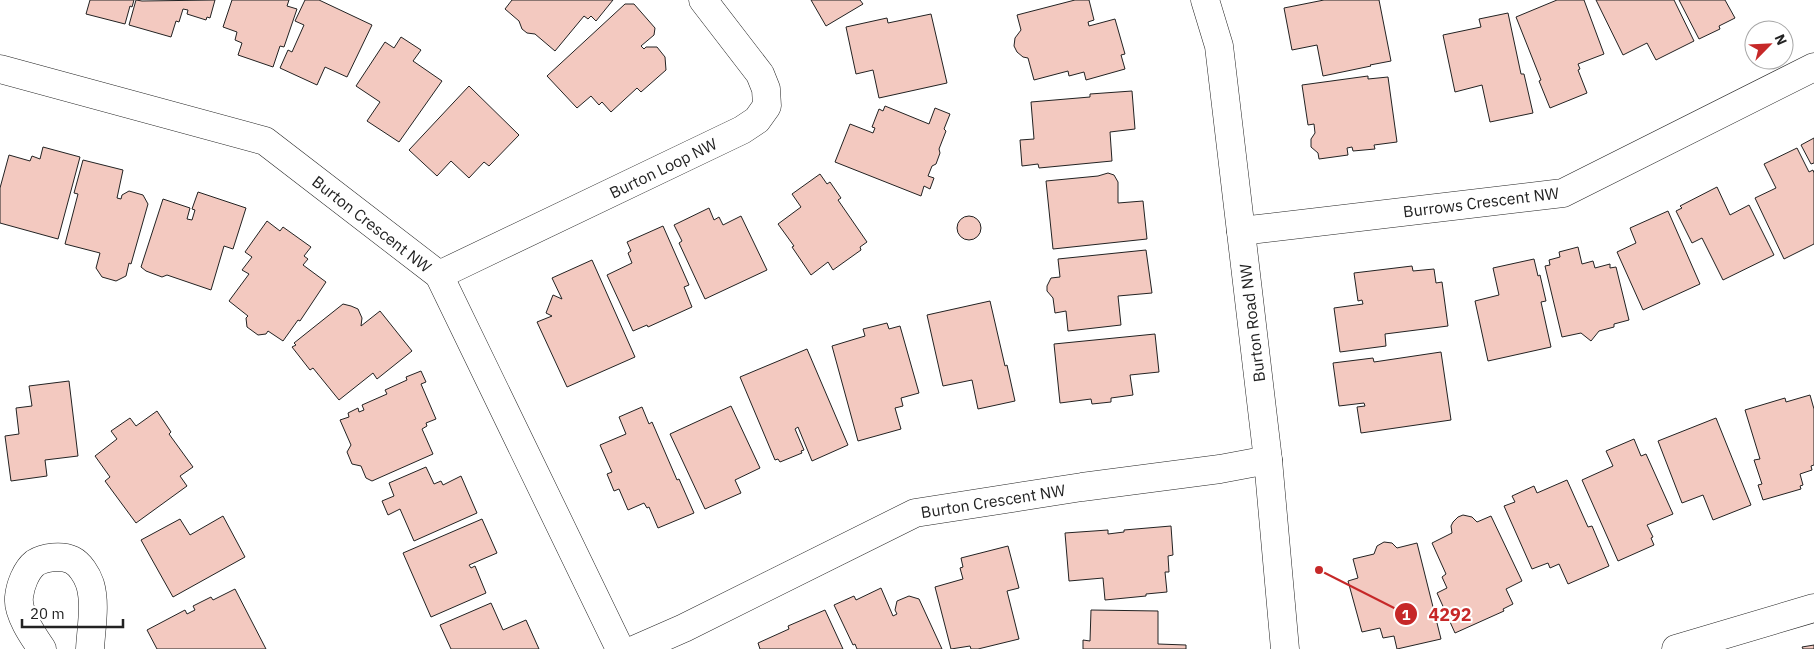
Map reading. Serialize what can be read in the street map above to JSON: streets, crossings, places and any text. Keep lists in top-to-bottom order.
{
  "streets": {
    "street": [
      "Burton Loop NW",
      "Burrows Crescent NW",
      "Burton Crescent NW",
      "Burton Road NW"
    ]
  },
  "crossings": [
    ["Burton Loop NW", "Burton Crescent NW"],
    ["Burrows Crescent NW", "Burton Road NW"],
    ["Burton Crescent NW", "Burton Road NW"]
  ],
  "places": ["4292"],
  "scale_bar": "20 m",
  "north": "top right"
}
